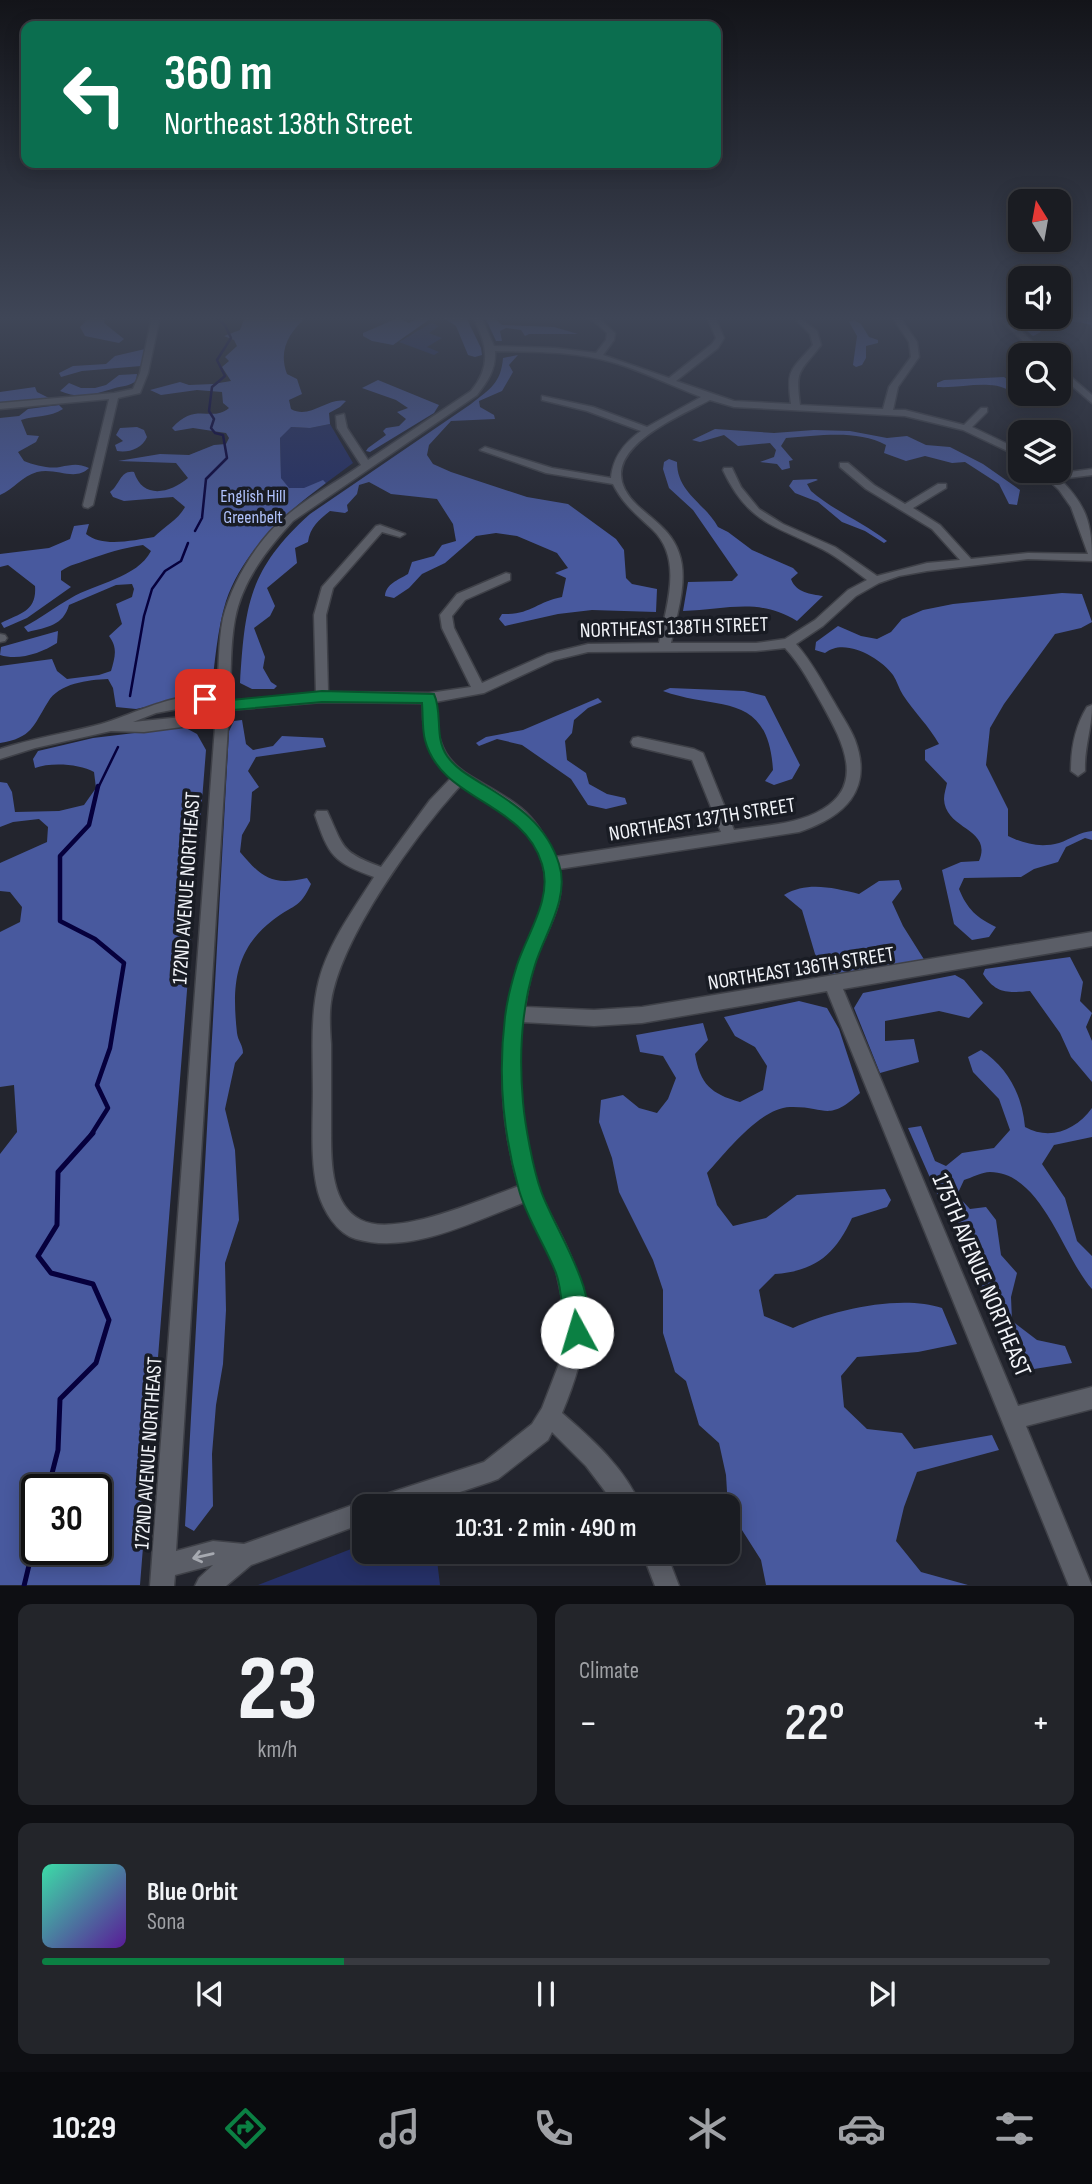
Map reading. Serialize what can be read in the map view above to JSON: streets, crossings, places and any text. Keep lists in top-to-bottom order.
{
  "streets": {
    "street": [
      "NORTHEAST 138TH STREET",
      "NORTHEAST 137TH STREET",
      "172ND AVENUE NORTHEAST",
      "NORTHEAST 136TH STREET",
      "175TH AVENUE NORTHEAST"
    ]
  },
  "crossings": [
    ["NORTHEAST 138TH STREET", "NORTHEAST 137TH STREET"],
    ["NORTHEAST 138TH STREET", "172ND AVENUE NORTHEAST"],
    ["NORTHEAST 136TH STREET", "175TH AVENUE NORTHEAST"]
  ],
  "parks": ["English Hill Greenbelt"],
  "north": "top",
  "page": {
    "turn": ["360 m", "Northeast 138th Street"],
    "limit": "30",
    "trip": "10:31 · 2 min · 490 m",
    "tile": [
      ["23", "km/h"],
      "Climate"
    ],
    "heat": ["−", "22°", "+"],
    "song": ["Blue Orbit", "Sona"],
    "tabs": "10:29"
  }
}
